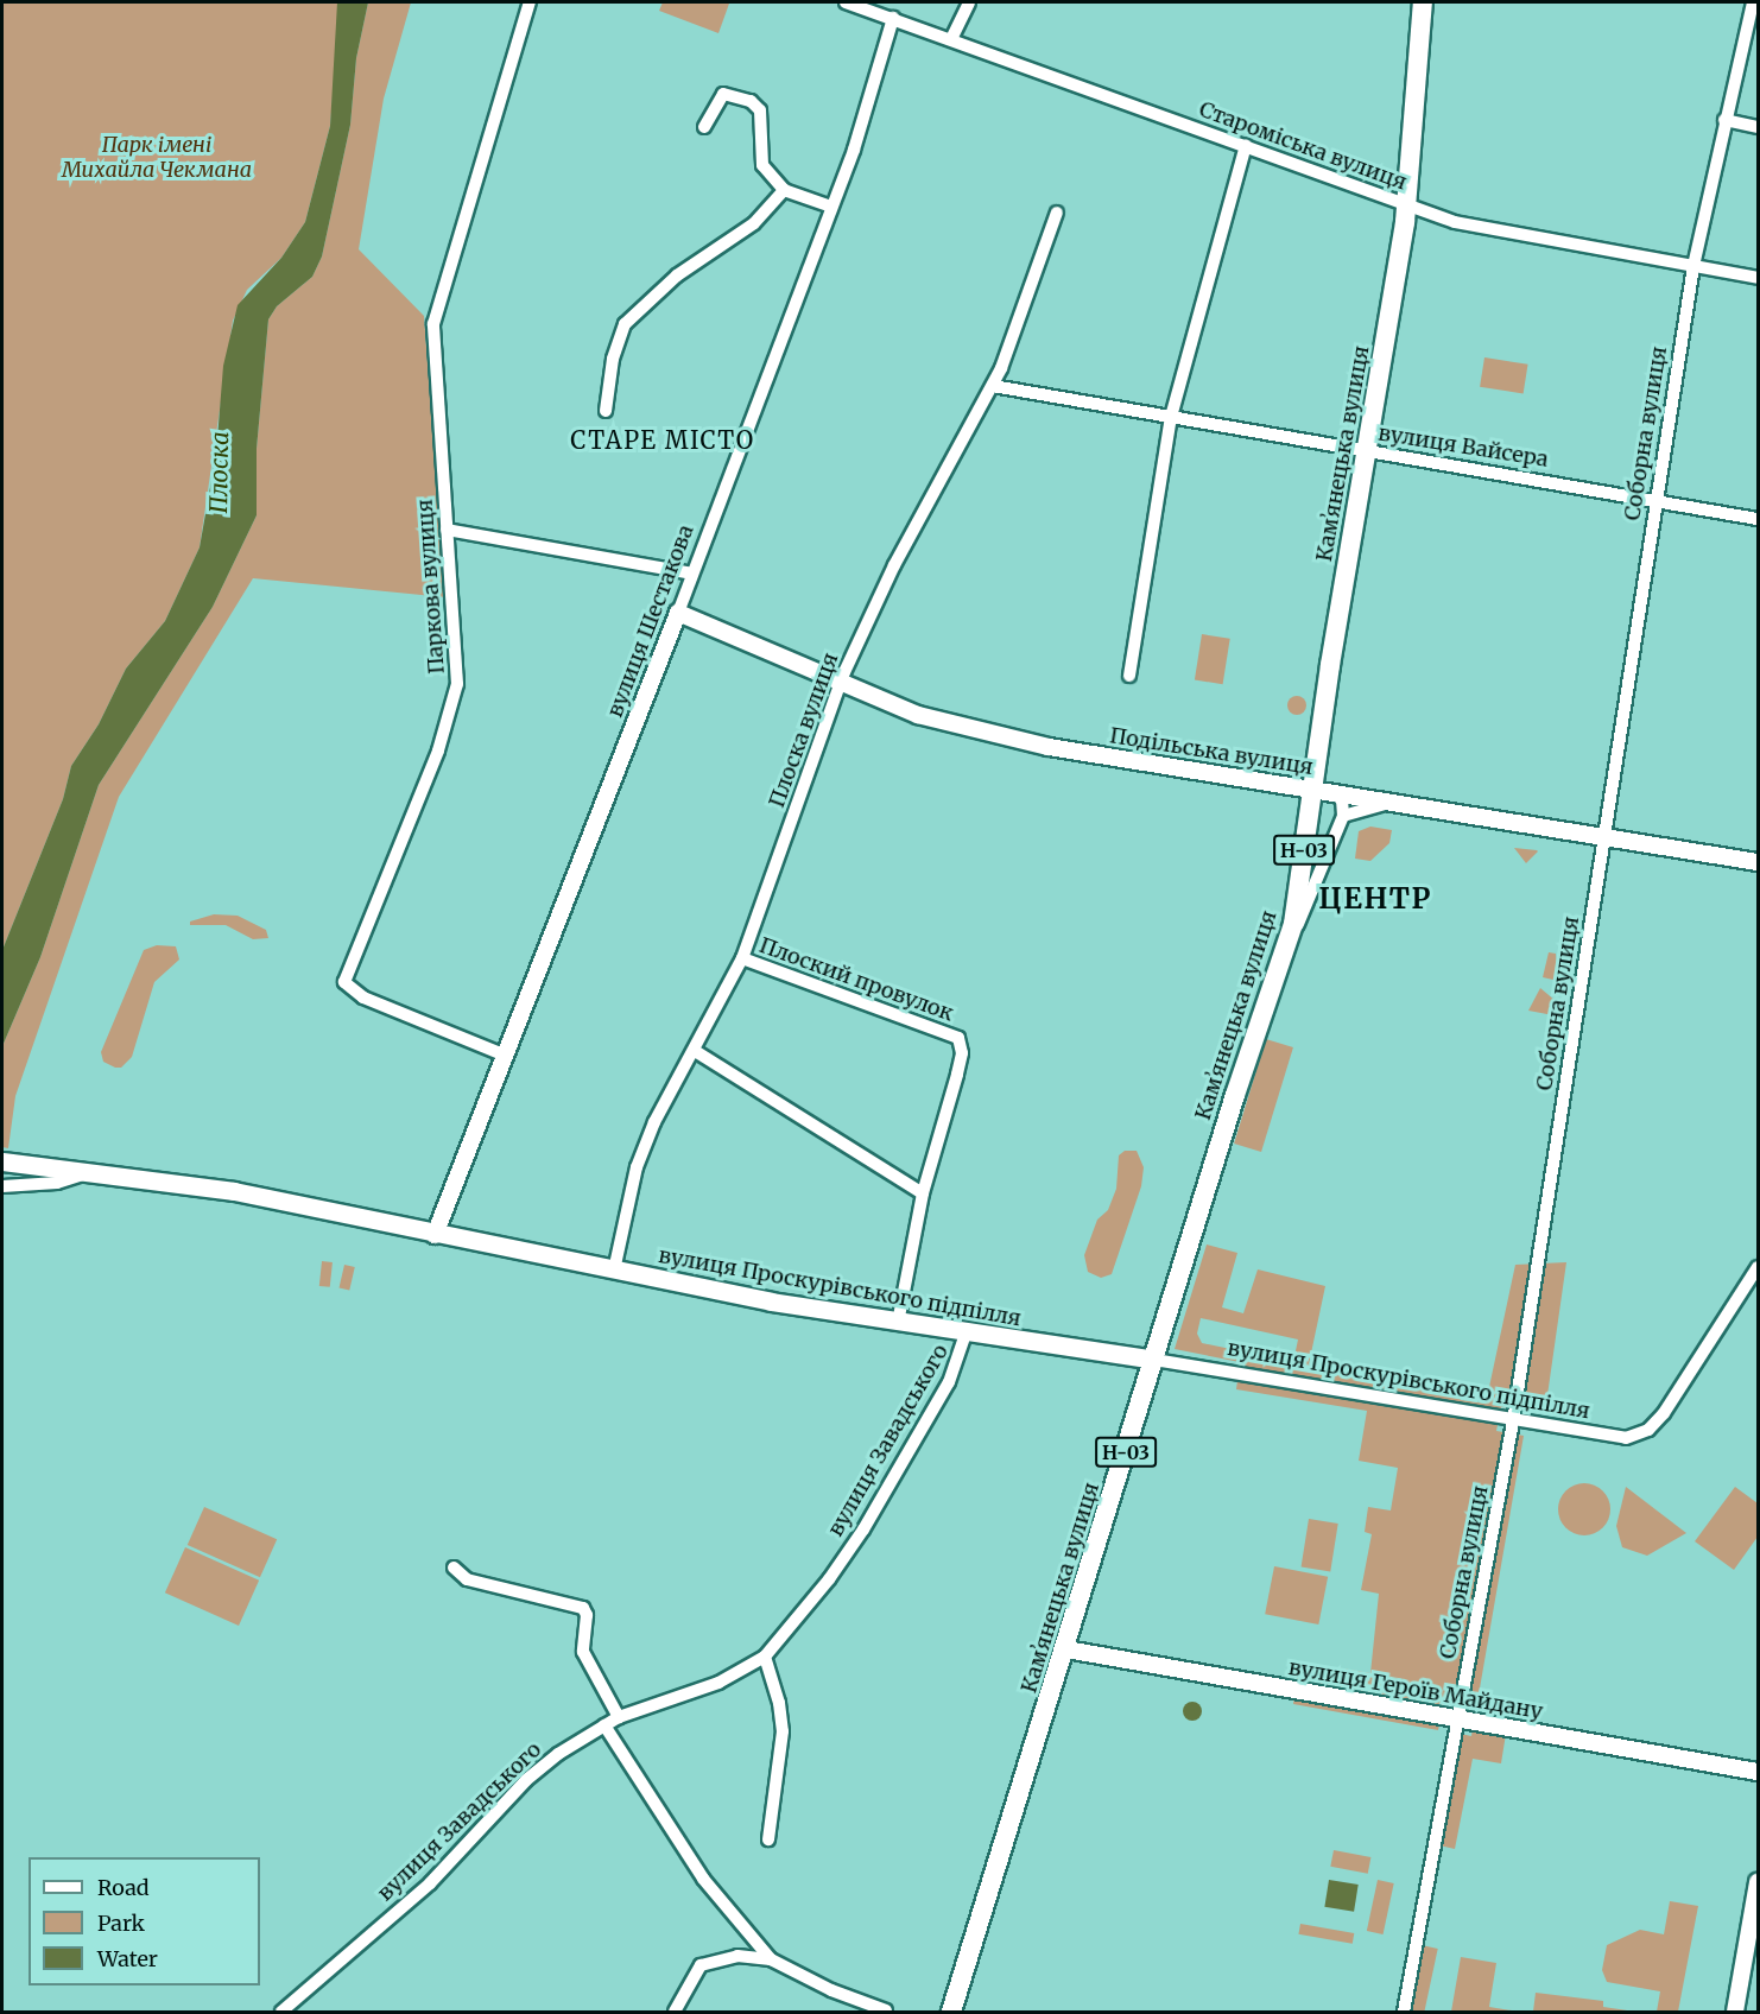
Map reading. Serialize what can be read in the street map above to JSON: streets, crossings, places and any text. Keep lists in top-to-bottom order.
{
  "streets": {
    "main road": ["Камʼянецька вулиця", "Н-03", "вулиця Проскурівського підпілля"],
    "street": [
      "Староміська вулиця",
      "Соборна вулиця",
      "вулиця Вайсера",
      "Паркова вулиця",
      "вулиця Шестакова",
      "Плоска вулиця",
      "Подільська вулиця",
      "Плоский провулок",
      "вулиця Завадського",
      "вулиця Героїв Майдану"
    ]
  },
  "crossings": [
    ["Староміська вулиця", "Соборна вулиця"],
    ["Староміська вулиця", "Камʼянецька вулиця"],
    ["Староміська вулиця", "вулиця Шестакова"],
    ["Соборна вулиця", "вулиця Вайсера"],
    ["Соборна вулиця", "Подільська вулиця"],
    ["Соборна вулиця", "вулиця Проскурівського підпілля"],
    ["Соборна вулиця", "вулиця Героїв Майдану"],
    ["вулиця Вайсера", "Камʼянецька вулиця"],
    ["вулиця Вайсера", "Плоска вулиця"],
    ["Камʼянецька вулиця", "Подільська вулиця"],
    ["Камʼянецька вулиця", "вулиця Проскурівського підпілля"],
    ["Камʼянецька вулиця", "вулиця Героїв Майдану"],
    ["Паркова вулиця", "вулиця Шестакова"],
    ["вулиця Шестакова", "Подільська вулиця"],
    ["вулиця Шестакова", "вулиця Проскурівського підпілля"],
    ["Плоска вулиця", "Подільська вулиця"],
    ["Плоска вулиця", "Плоский провулок"],
    ["Плоска вулиця", "вулиця Проскурівського підпілля"],
    ["вулиця Проскурівського підпілля", "вулиця Завадського"]
  ],
  "districts": ["СТАРЕ МІСТО", "ЦЕНТР"],
  "water": ["Плоска"],
  "parks": ["Парк імені Михайла Чекмана"],
  "legend": ["Road", "Park", "Water"]
}
